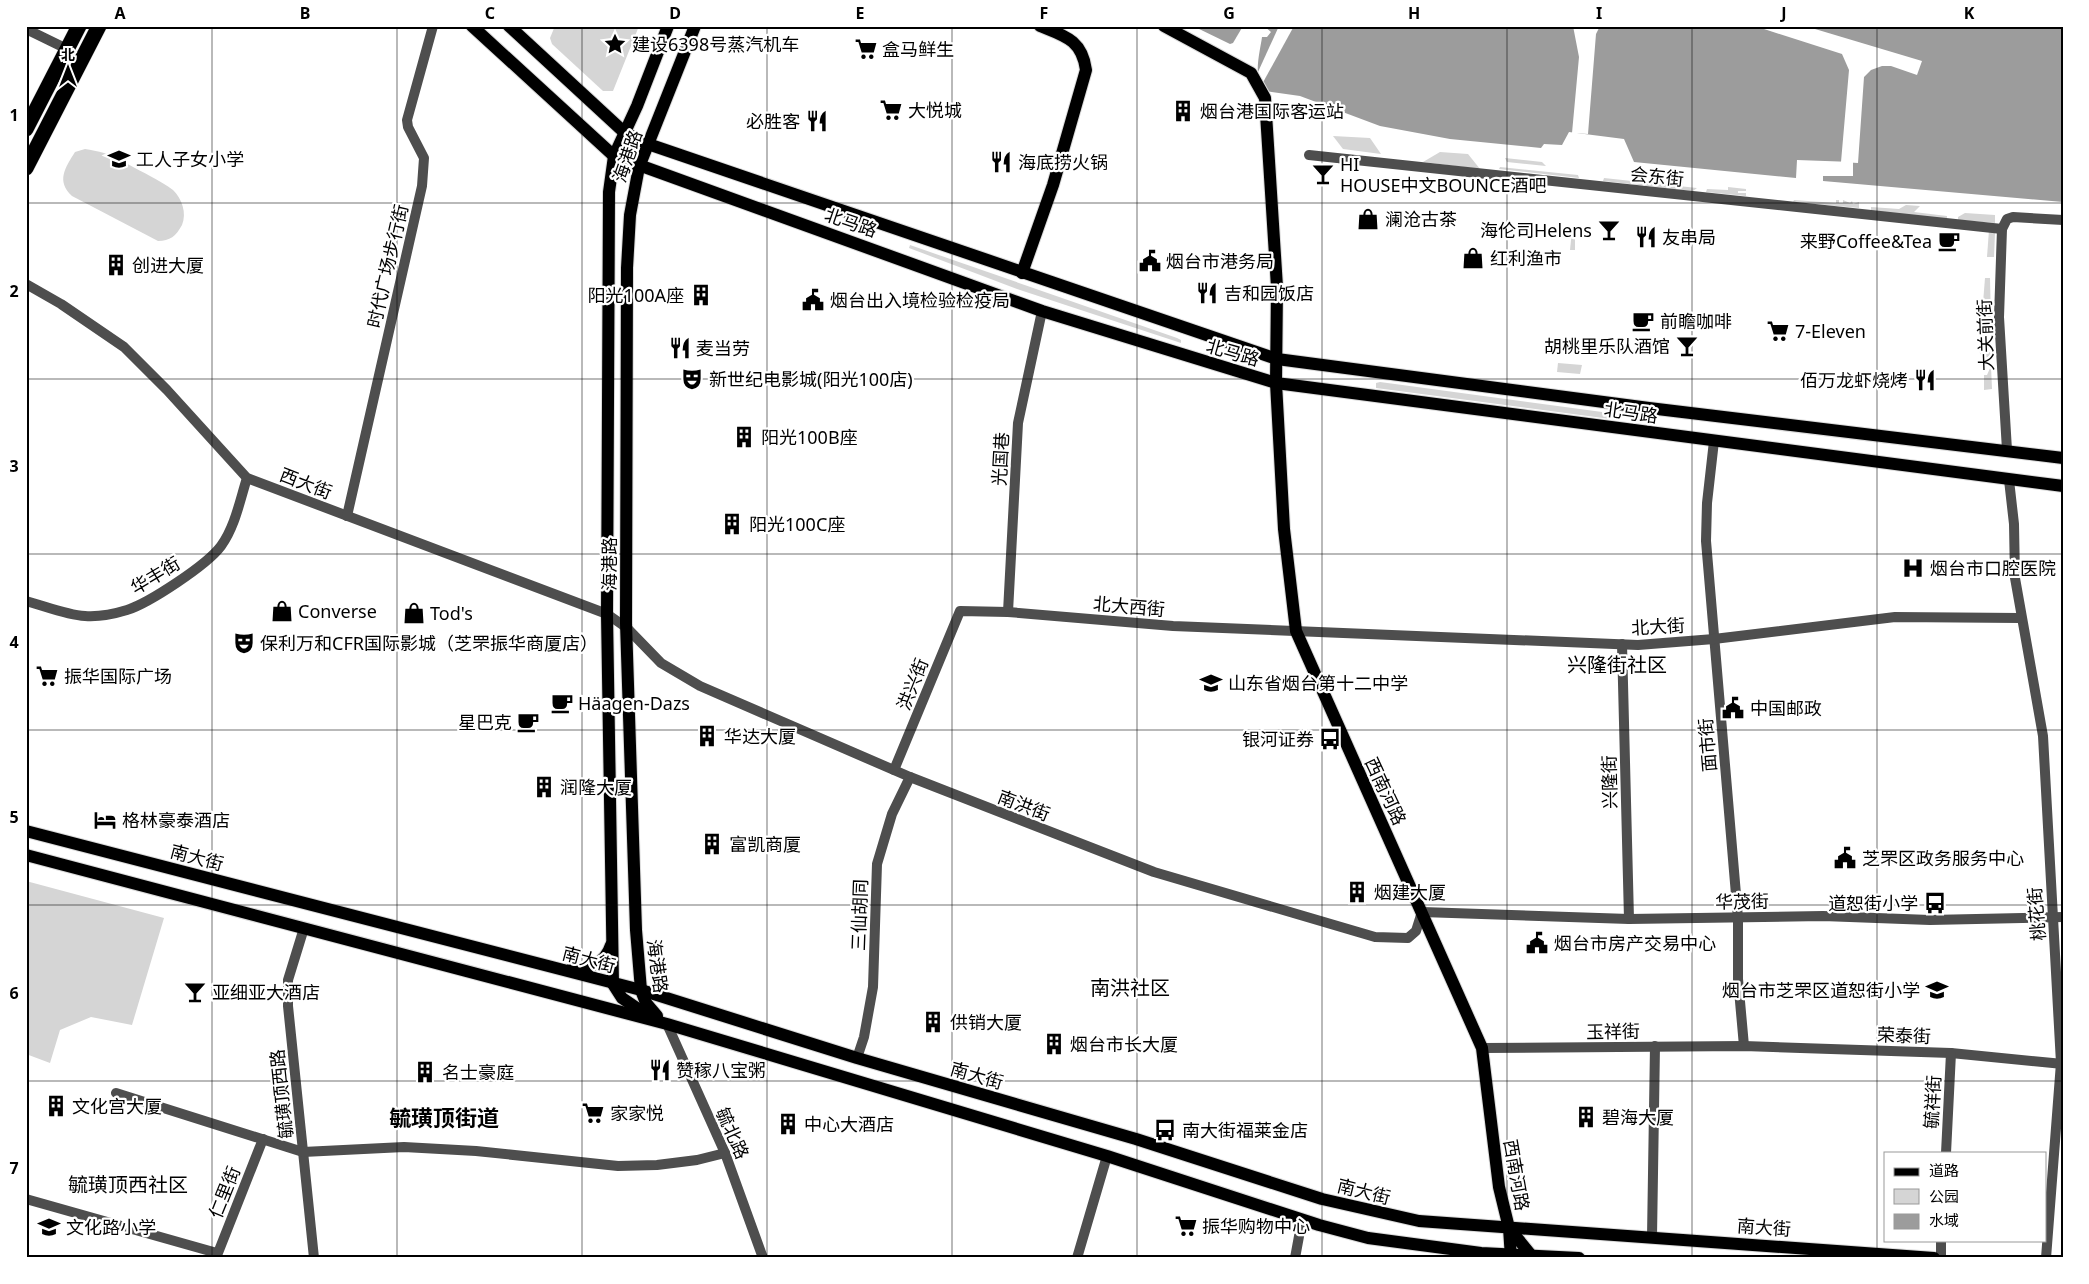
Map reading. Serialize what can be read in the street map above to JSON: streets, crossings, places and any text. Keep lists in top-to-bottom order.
{
  "streets": {
    "main road": [
      "海港路",
      "北马路",
      "西南河路",
      "南大街"
    ],
    "street": [
      "会东街",
      "时代广场步行街",
      "大关前街",
      "光国巷",
      "西大街",
      "华丰街",
      "北大西街",
      "北大街",
      "洪兴街",
      "面市街",
      "兴隆街",
      "南洪街",
      "华茂街",
      "桃花街",
      "三仙胡同",
      "玉祥街",
      "荣泰街",
      "毓璜顶西路",
      "毓祥街",
      "毓北路",
      "仁里街"
    ]
  },
  "crossings": [
    ["海港路", "北马路"],
    ["海港路", "西大街"],
    ["海港路", "南洪街"],
    ["海港路", "南大街"],
    ["海港路", "毓北路"],
    ["会东街", "大关前街"],
    ["北马路", "大关前街"],
    ["北马路", "光国巷"],
    ["北马路", "面市街"],
    ["北马路", "西南河路"],
    ["北马路", "桃花街"],
    ["时代广场步行街", "西大街"],
    ["光国巷", "北大西街"],
    ["西大街", "华丰街"],
    ["西大街", "南洪街"],
    ["北大西街", "北大街"],
    ["北大西街", "洪兴街"],
    ["北大西街", "西南河路"],
    ["北大街", "面市街"],
    ["北大街", "兴隆街"],
    ["北大街", "西南河路"],
    ["北大街", "桃花街"],
    ["洪兴街", "南洪街"],
    ["面市街", "华茂街"],
    ["面市街", "玉祥街"],
    ["面市街", "荣泰街"],
    ["兴隆街", "华茂街"],
    ["西南河路", "南洪街"],
    ["西南河路", "南大街"],
    ["西南河路", "华茂街"],
    ["西南河路", "玉祥街"],
    ["南洪街", "华茂街"],
    ["南洪街", "三仙胡同"],
    ["南大街", "三仙胡同"],
    ["华茂街", "桃花街"],
    ["桃花街", "荣泰街"],
    ["玉祥街", "荣泰街"],
    ["荣泰街", "毓祥街"]
  ],
  "districts": [
    "兴隆街社区",
    "南洪社区",
    "毓璜顶街道",
    "毓璜顶西社区"
  ],
  "places": {
    "place": ["建设6398号蒸汽机车"],
    "supermarket": [
      "盒马鲜生",
      "大悦城",
      "7-Eleven",
      "振华国际广场",
      "家家悦",
      "振华购物中心"
    ],
    "building": [
      "烟台港国际客运站",
      "创进大厦",
      "阳光100A座",
      "阳光100B座",
      "阳光100C座",
      "华达大厦",
      "润隆大厦",
      "富凯商厦",
      "烟建大厦",
      "供销大厦",
      "烟台市长大厦",
      "名士豪庭",
      "文化宫大厦",
      "碧海大厦",
      "中心大酒店"
    ],
    "restaurant": [
      "必胜客",
      "海底捞火锅",
      "友串局",
      "吉和园饭店",
      "麦当劳",
      "佰万龙虾烧烤",
      "赞稼八宝粥"
    ],
    "school or university": [
      "工人子女小学",
      "山东省烟台第十二中学",
      "烟台市芝罘区道恕街小学",
      "文化路小学"
    ],
    "bar": [
      "HI HOUSE中文BOUNCE酒吧",
      "海伦司Helens",
      "胡桃里乐队酒馆",
      "亚细亚大酒店"
    ],
    "shop": [
      "澜沧古茶",
      "红利渔市",
      "Converse",
      "Tod's"
    ],
    "cafe": [
      "来野Coffee&Tea",
      "前瞻咖啡",
      "Häagen-Dazs",
      "星巴克"
    ],
    "public building": [
      "烟台市港务局",
      "烟台出入境检验检疫局",
      "中国邮政",
      "芝罘区政务服务中心",
      "烟台市房产交易中心"
    ],
    "theatre": ["新世纪电影城(阳光100店)", "保利万和CFR国际影城（芝罘振华商厦店）"],
    "hospital": ["烟台市口腔医院"],
    "bus stop": ["银河证券", "道恕街小学", "南大街福莱金店"],
    "hotel": ["格林豪泰酒店"]
  },
  "legend": ["道路", "公园", "水域"],
  "north": "top",
  "grid": {
    "columns": [
      "A",
      "B",
      "C",
      "D",
      "E",
      "F",
      "G",
      "H",
      "I",
      "J",
      "K"
    ],
    "rows": [
      "1",
      "2",
      "3",
      "4",
      "5",
      "6",
      "7"
    ]
  }
}
